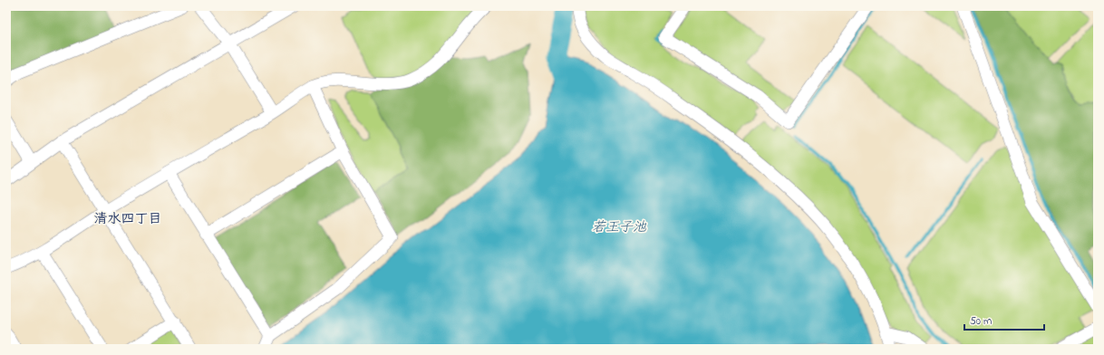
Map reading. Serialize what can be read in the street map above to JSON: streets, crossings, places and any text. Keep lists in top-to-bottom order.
{
  "districts": ["清水四丁目"],
  "water": ["若王子池"],
  "scale_bar": "50 m"
}
